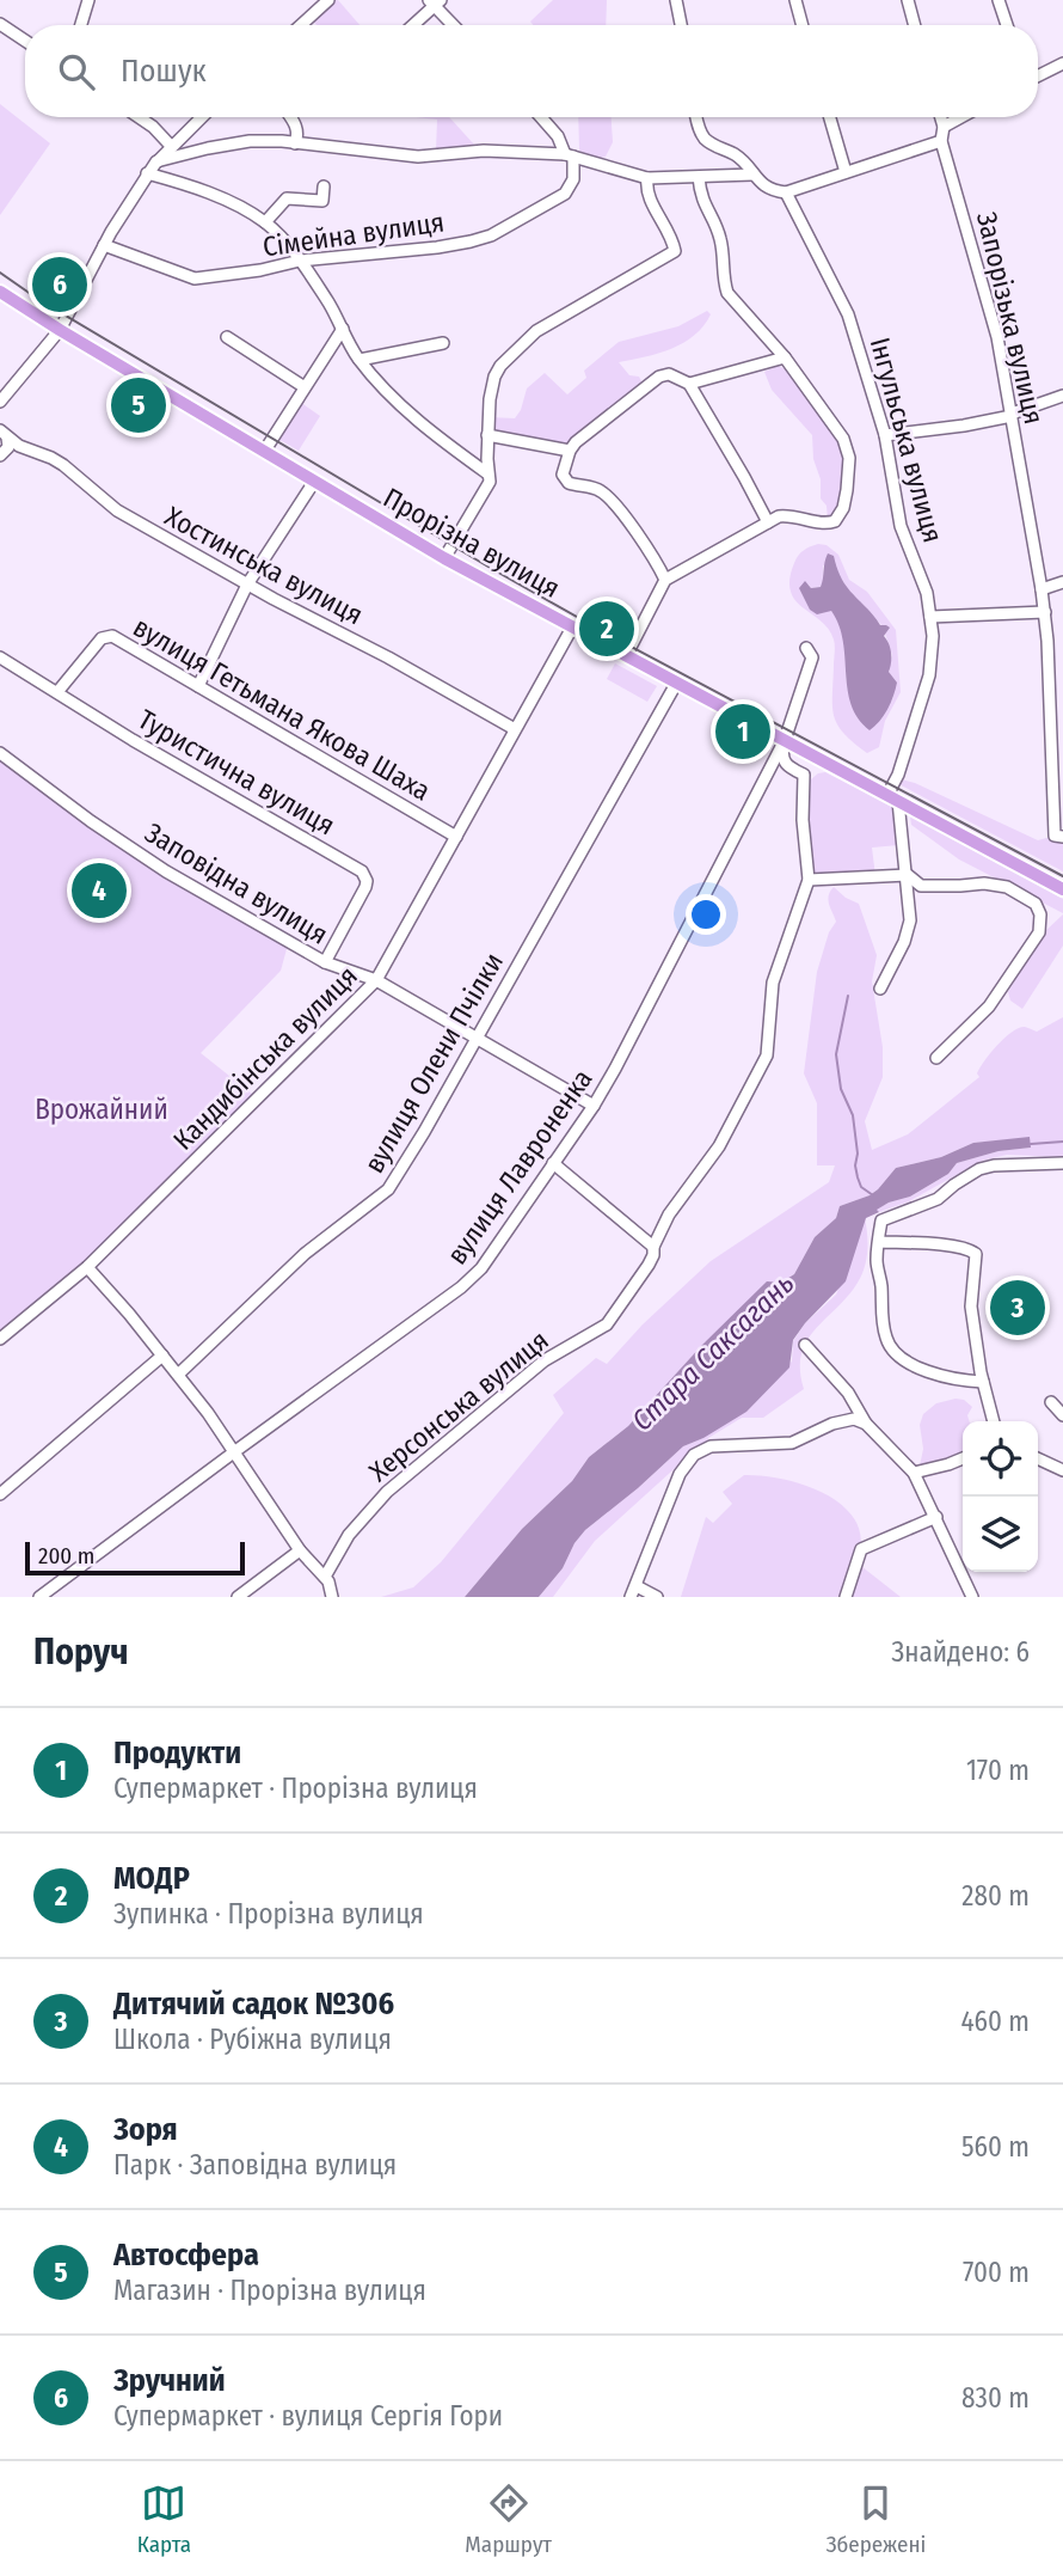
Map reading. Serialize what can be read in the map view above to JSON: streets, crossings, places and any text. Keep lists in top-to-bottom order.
{
  "streets": {
    "main road": ["Прорізна вулиця"],
    "street": [
      "Сімейна вулиця",
      "Запорізька вулиця",
      "Інгульська вулиця",
      "Хостинська вулиця",
      "вулиця Гетьмана Якова Шаха",
      "Туристична вулиця",
      "Заповідна вулиця",
      "Кандибінська вулиця",
      "вулиця Олени Пчілки",
      "вулиця Лавроненка",
      "Херсонська вулиця"
    ]
  },
  "crossings": [
    ["Інгульська вулиця", "Прорізна вулиця"],
    ["Прорізна вулиця", "Кандибінська вулиця"],
    ["Прорізна вулиця", "вулиця Олени Пчілки"],
    ["Прорізна вулиця", "вулиця Лавроненка"],
    ["Прорізна вулиця", "Херсонська вулиця"],
    ["Хостинська вулиця", "Кандибінська вулиця"],
    ["вулиця Гетьмана Якова Шаха", "Туристична вулиця"],
    ["вулиця Гетьмана Якова Шаха", "Кандибінська вулиця"],
    ["Туристична вулиця", "Заповідна вулиця"],
    ["Заповідна вулиця", "Кандибінська вулиця"],
    ["Заповідна вулиця", "вулиця Олени Пчілки"],
    ["Заповідна вулиця", "вулиця Лавроненка"]
  ],
  "water": ["Стара Саксагань"],
  "parks": ["Врожайний"],
  "scale_bar": "200 m",
  "page": {
    "search": "Пошук",
    "pins": [
      "6",
      "5",
      "2",
      "1",
      "4",
      "3"
    ],
    "scale": "200 m",
    "heading": ["Поруч", "Знайдено: 6"],
    "list": [
      {
        "mark": "1",
        "name": "Продукти",
        "note": "Супермаркет · Прорізна вулиця",
        "value": "170 m"
      },
      {
        "mark": "2",
        "name": "МОДР",
        "note": "Зупинка · Прорізна вулиця",
        "value": "280 m"
      },
      {
        "mark": "3",
        "name": "Дитячий садок №306",
        "note": "Школа · Рубіжна вулиця",
        "value": "460 m"
      },
      {
        "mark": "4",
        "name": "Зоря",
        "note": "Парк · Заповідна вулиця",
        "value": "560 m"
      },
      {
        "mark": "5",
        "name": "Автосфера",
        "note": "Магазин · Прорізна вулиця",
        "value": "700 m"
      },
      {
        "mark": "6",
        "name": "Зручний",
        "note": "Супермаркет · вулиця Сергія Гори",
        "value": "830 m"
      }
    ],
    "nav": ["Карта", "Маршрут", "Збережені"]
  }
}
